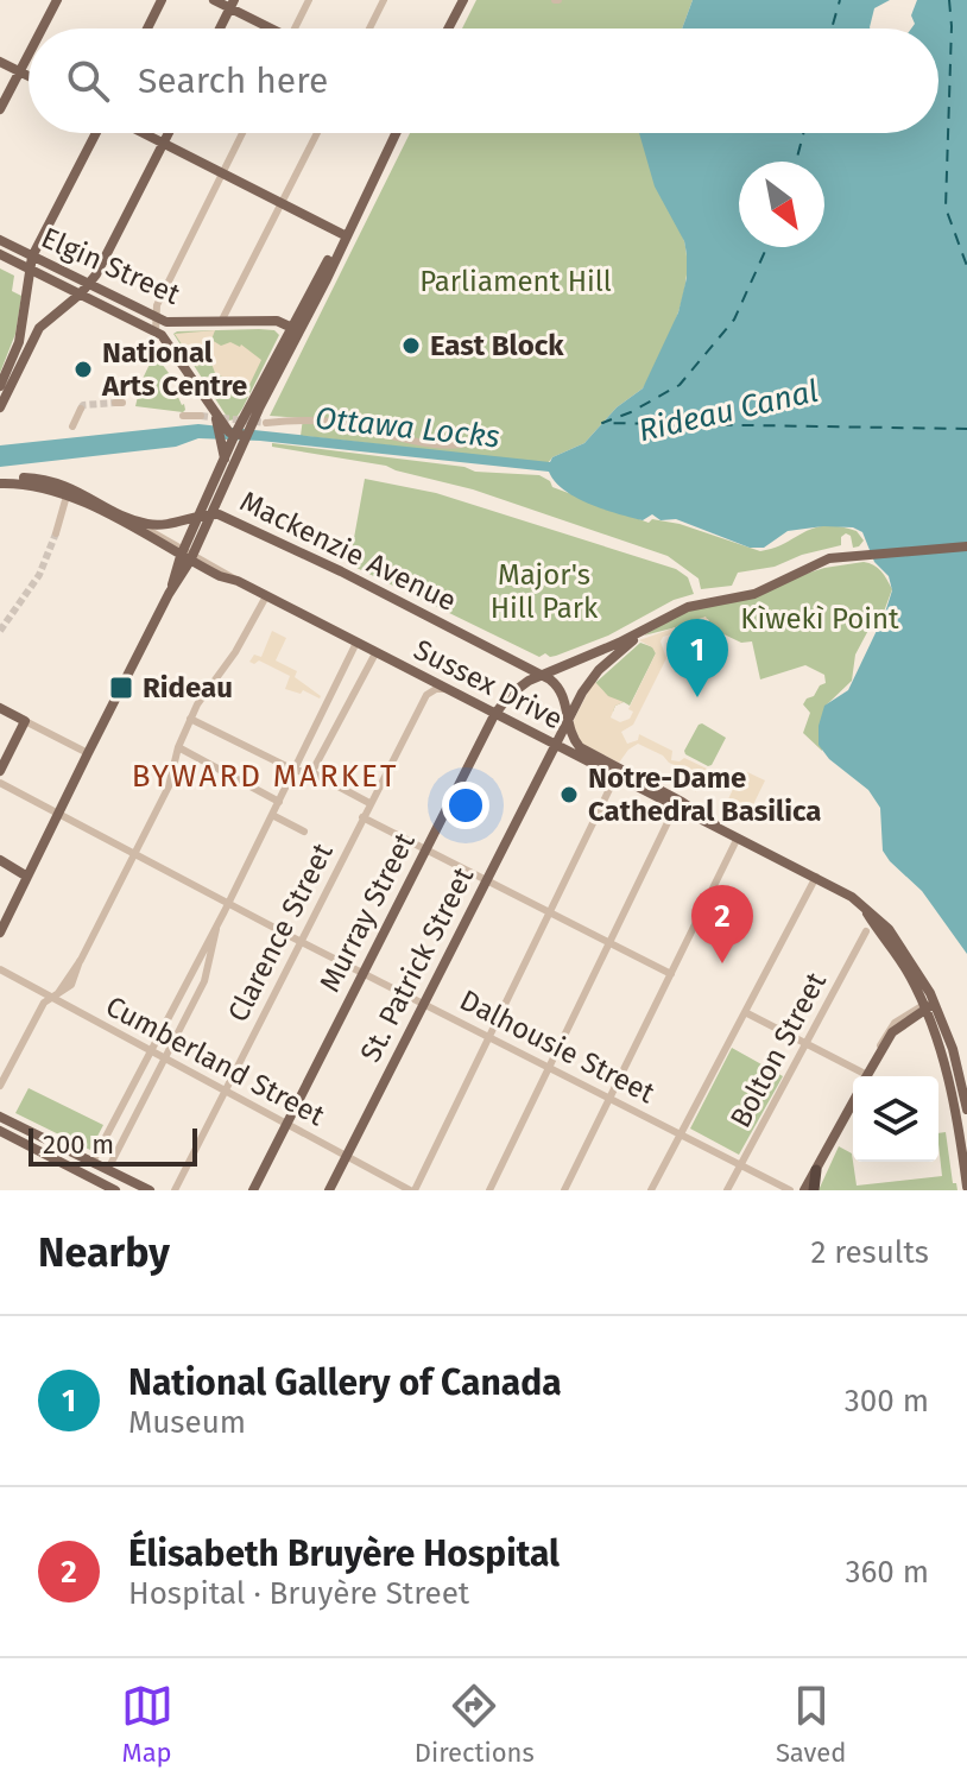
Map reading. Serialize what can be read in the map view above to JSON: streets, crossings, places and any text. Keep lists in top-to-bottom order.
{
  "streets": {
    "main road": [
      "Elgin Street",
      "Mackenzie Avenue",
      "Sussex Drive",
      "Murray Street",
      "St. Patrick Street"
    ],
    "street": [
      "Clarence Street",
      "Dalhousie Street",
      "Bolton Street",
      "Cumberland Street"
    ]
  },
  "crossings": [
    ["Mackenzie Avenue", "Murray Street"],
    ["Sussex Drive", "Murray Street"],
    ["Sussex Drive", "St. Patrick Street"],
    ["Murray Street", "St. Patrick Street"],
    ["Murray Street", "Dalhousie Street"],
    ["Murray Street", "Cumberland Street"],
    ["Clarence Street", "Dalhousie Street"],
    ["Clarence Street", "Cumberland Street"],
    ["St. Patrick Street", "Dalhousie Street"],
    ["St. Patrick Street", "Cumberland Street"],
    ["Dalhousie Street", "Bolton Street"]
  ],
  "districts": ["BYWARD MARKET"],
  "water": ["Rideau Canal", "Ottawa Locks"],
  "parks": ["Parliament Hill", "Major's Hill Park", "Kìwekì Point"],
  "places": {
    "other": ["East Block", "National Arts Centre", "Notre-Dame Cathedral Basilica"],
    "transit": ["Rideau"]
  },
  "scale_bar": "200 m",
  "north": "bottom right",
  "page": {
    "search": "Search here",
    "pins": ["1", "2"],
    "scale": "200 m",
    "heading": ["Nearby", "2 results"],
    "list": [
      {
        "mark": "1",
        "name": "National Gallery of Canada",
        "note": "Museum",
        "value": "300 m"
      },
      {
        "mark": "2",
        "name": "Élisabeth Bruyère Hospital",
        "note": "Hospital · Bruyère Street",
        "value": "360 m"
      }
    ],
    "nav": ["Map", "Directions", "Saved"]
  }
}
